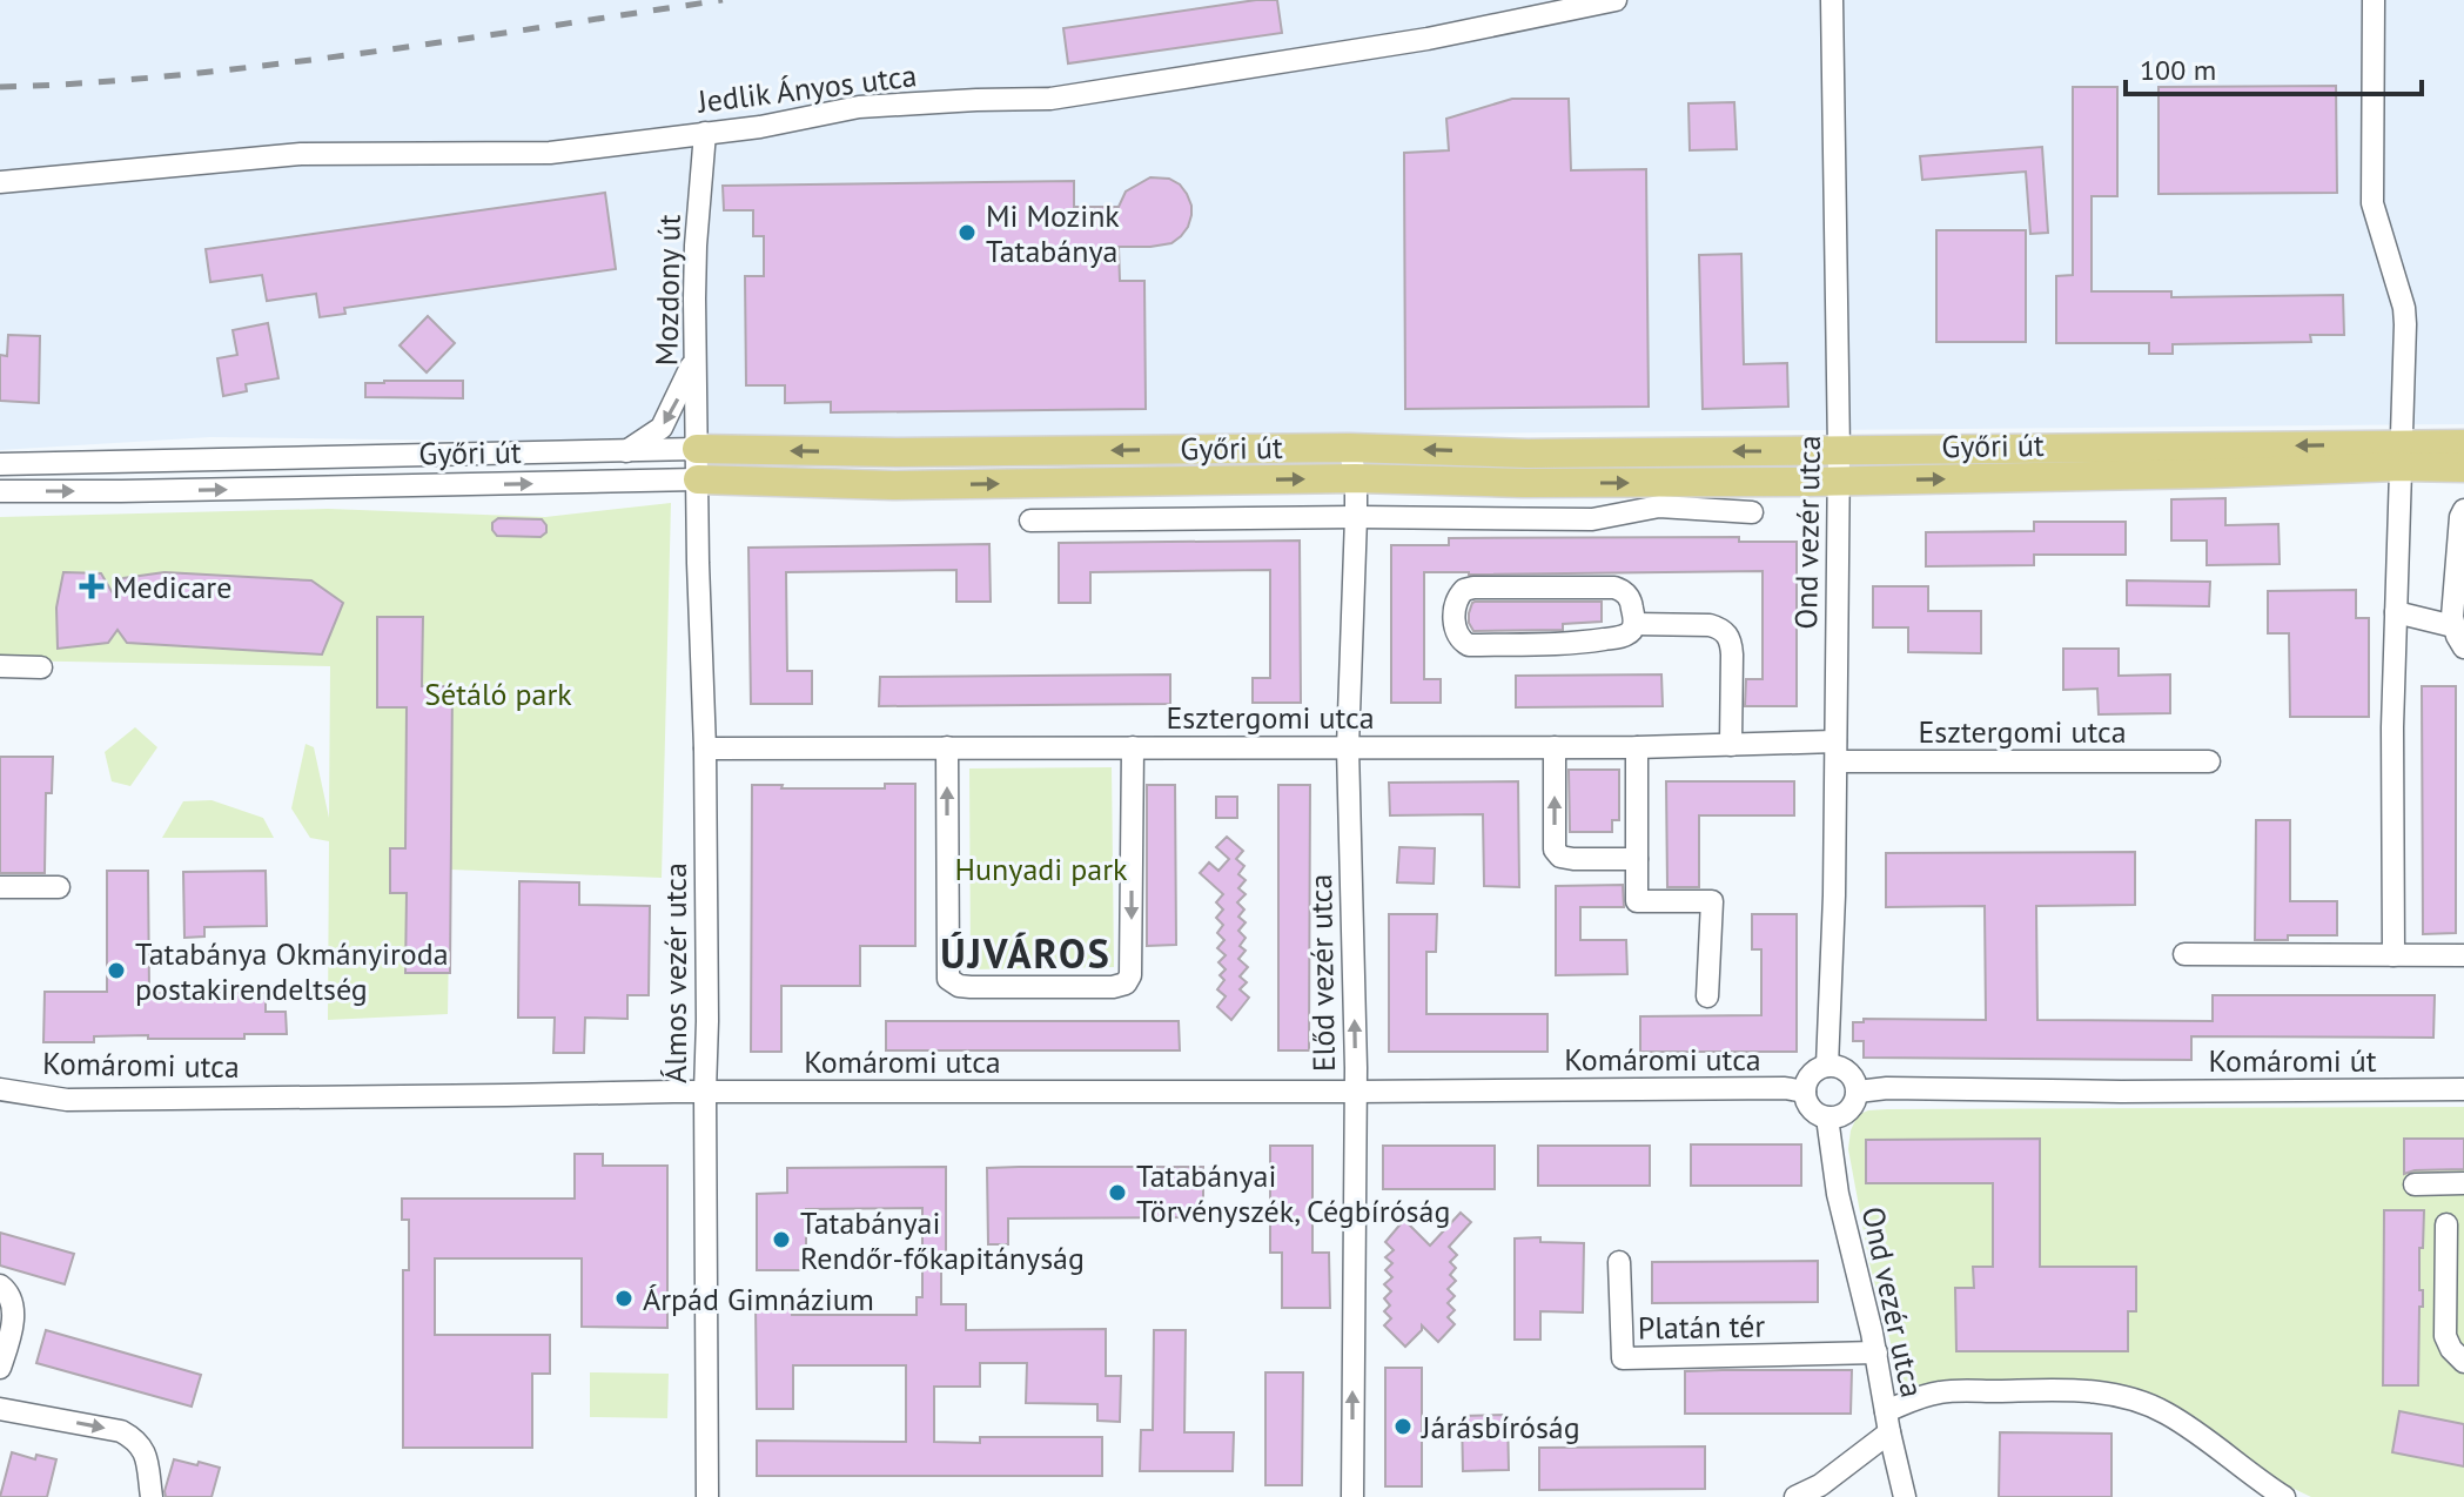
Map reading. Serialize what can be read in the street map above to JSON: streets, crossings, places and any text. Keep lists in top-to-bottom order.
{
  "streets": {
    "main road": ["Győri út"],
    "street": [
      "Jedlik Ányos utca",
      "Mozdony út",
      "Ond vezér utca",
      "Esztergomi utca",
      "Álmos vezér utca",
      "Előd vezér utca",
      "Komáromi utca",
      "Komáromi út",
      "Platán tér"
    ]
  },
  "crossings": [
    ["Jedlik Ányos utca", "Mozdony út"],
    ["Mozdony út", "Győri út"],
    ["Mozdony út", "Álmos vezér utca"],
    ["Győri út", "Ond vezér utca"],
    ["Győri út", "Álmos vezér utca"],
    ["Győri út", "Előd vezér utca"],
    ["Ond vezér utca", "Esztergomi utca"],
    ["Ond vezér utca", "Komáromi utca"],
    ["Ond vezér utca", "Komáromi út"],
    ["Ond vezér utca", "Platán tér"],
    ["Esztergomi utca", "Álmos vezér utca"],
    ["Esztergomi utca", "Előd vezér utca"],
    ["Álmos vezér utca", "Komáromi utca"],
    ["Előd vezér utca", "Komáromi utca"],
    ["Komáromi utca", "Komáromi út"]
  ],
  "one_way": ["Előd vezér utca"],
  "districts": ["ÚJVÁROS"],
  "parks": ["Sétáló park", "Hunyadi park"],
  "places": {
    "other": [
      "Mi Mozink Tatabánya",
      "Tatabánya Okmányiroda postakirendeltség",
      "Tatabányai Törvényszék, Cégbíróság",
      "Tatabányai Rendőr-főkapitányság",
      "Árpád Gimnázium",
      "Járásbíróság"
    ],
    "health": ["Medicare"]
  },
  "scale_bar": "100 m"
}
